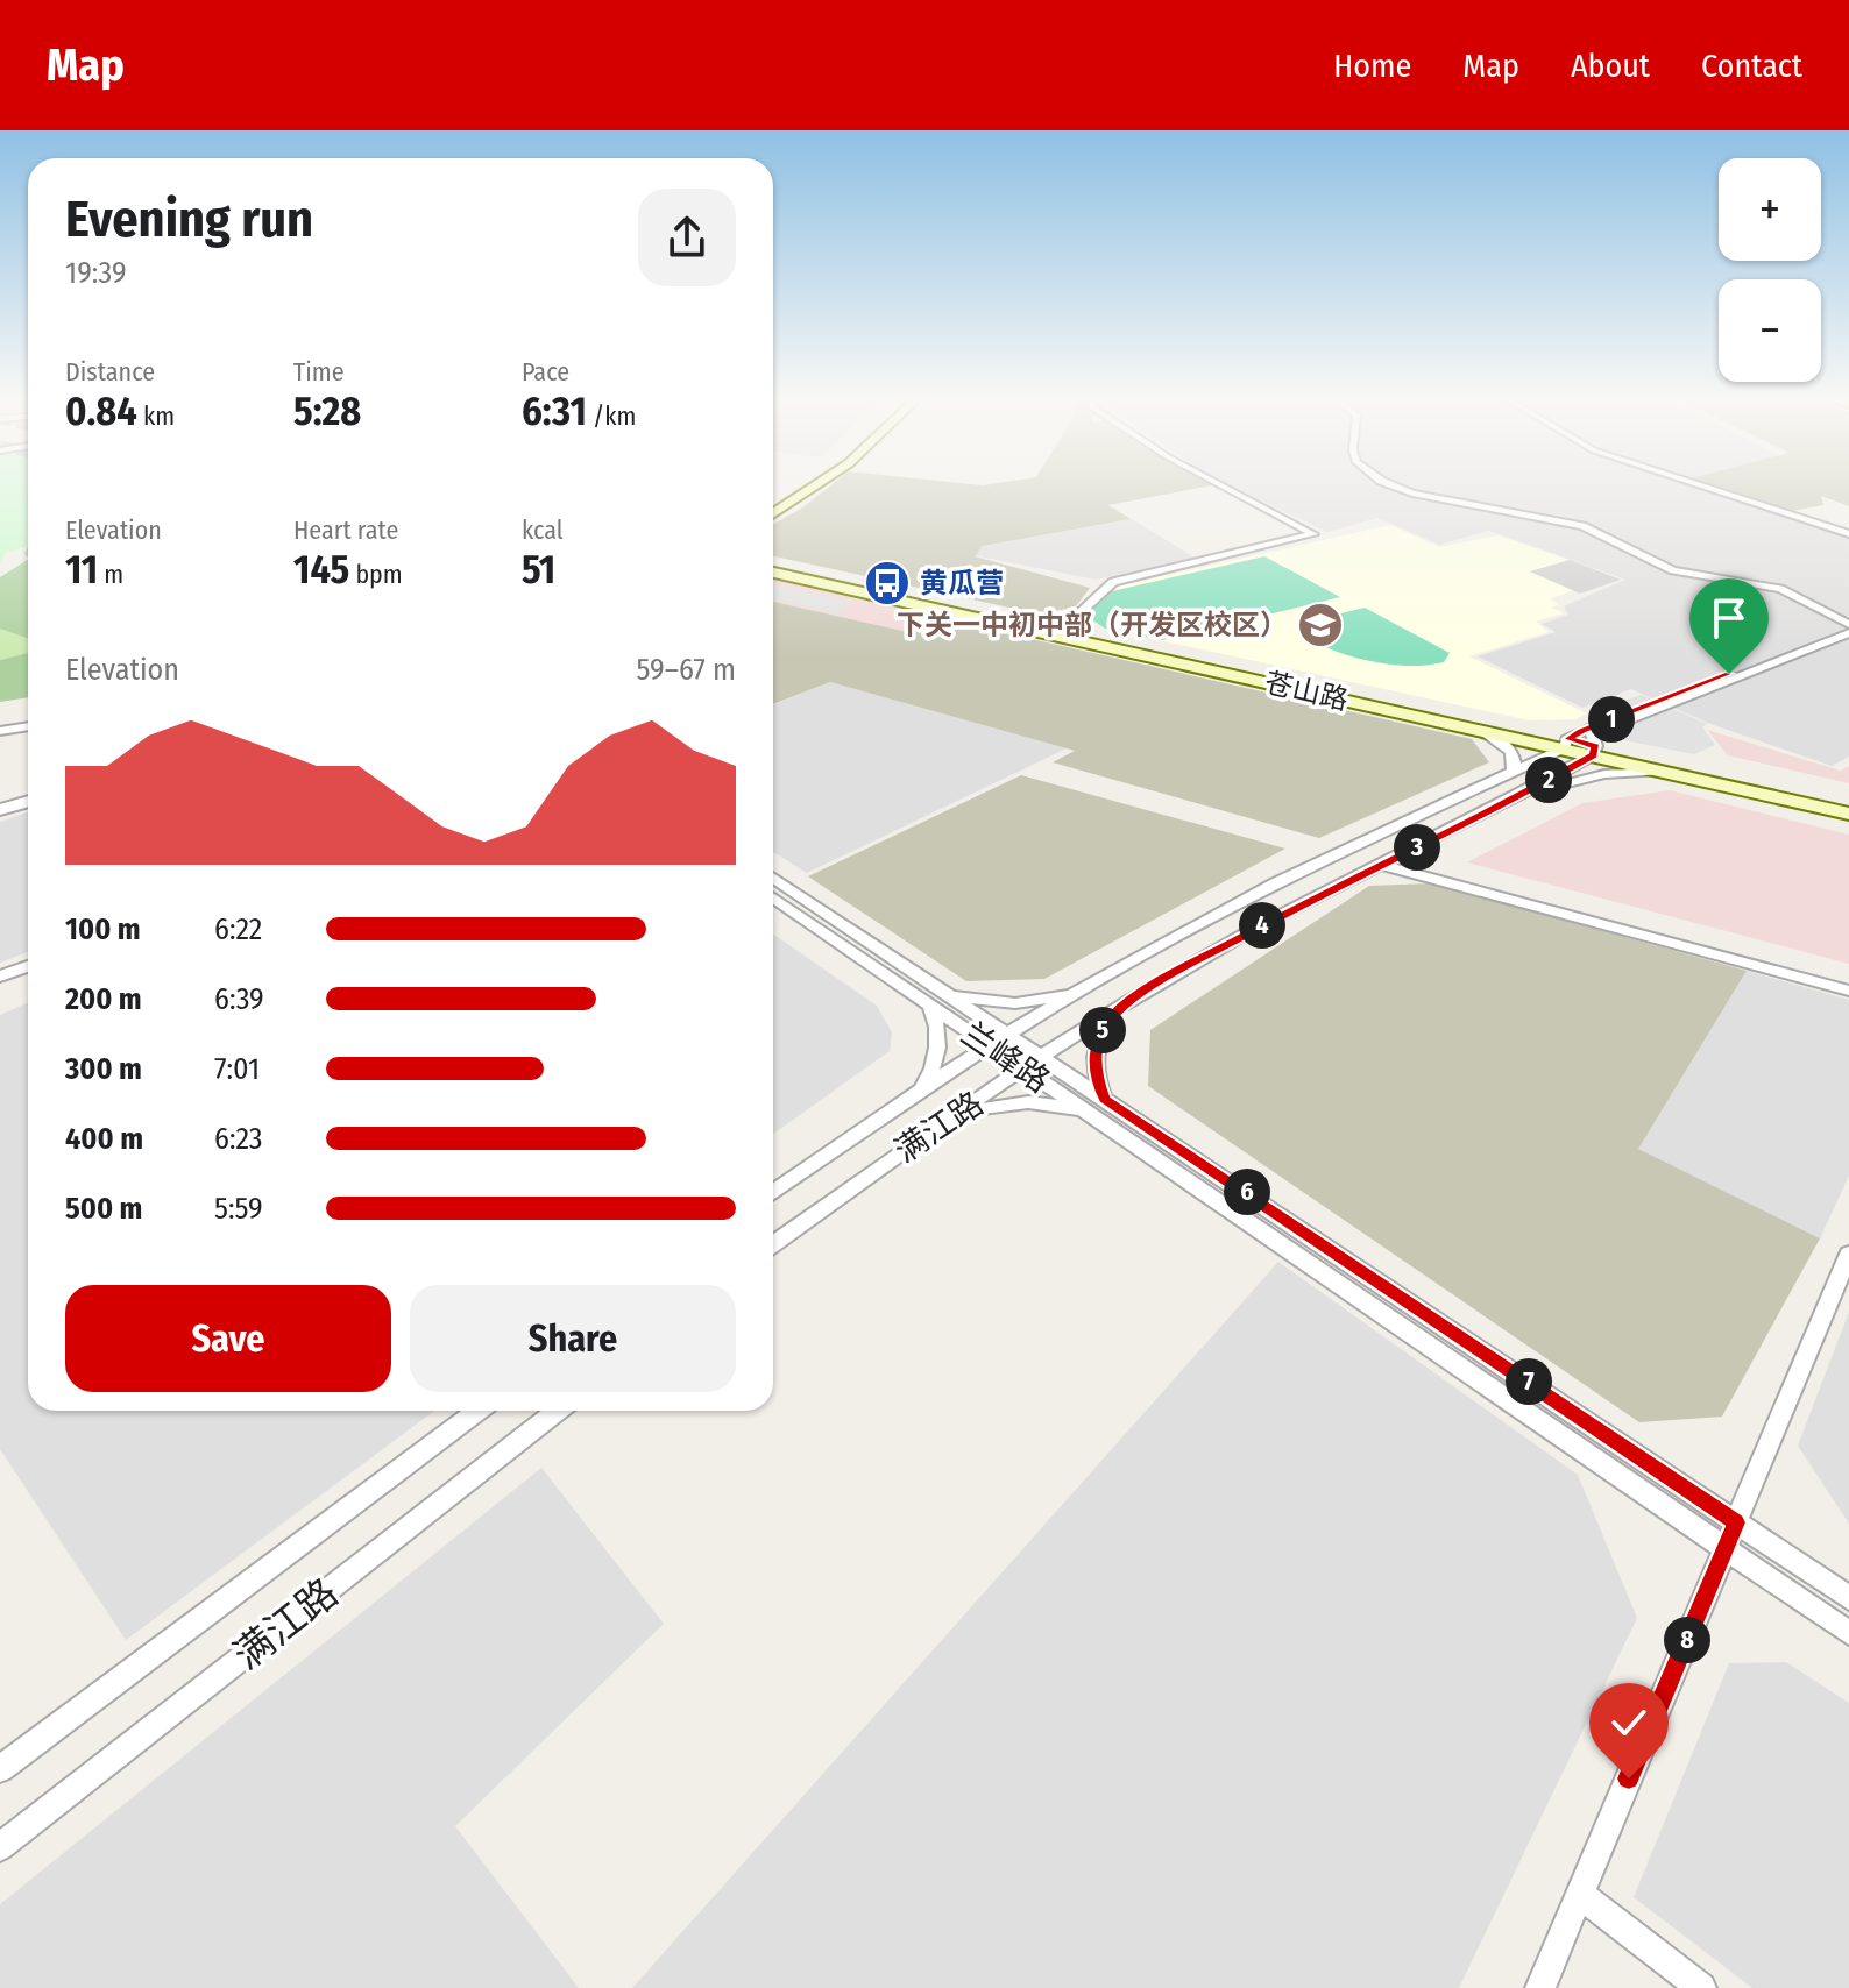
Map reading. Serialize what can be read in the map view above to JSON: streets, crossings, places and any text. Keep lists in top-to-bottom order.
{
  "streets": {
    "main road": ["苍山路"],
    "street": ["兰峰路", "满江路"]
  },
  "crossings": [
    ["苍山路", "满江路"],
    ["兰峰路", "满江路"]
  ],
  "places": {
    "bus stop": ["黄瓜营"],
    "school or university": ["下关一中初中部（开发区校区）"]
  },
  "page": {
    "header": "Map",
    "nav": [
      "Home",
      "Map",
      "About",
      "Contact"
    ],
    "map_buttons": ["+", "−"],
    "heading": ["Evening run", "19:39"],
    "stats": [
      ["Distance", "0.84 km"],
      ["Time", "5:28"],
      ["Pace", "6:31 /km"],
      ["Elevation", "11 m"],
      ["Heart rate", "145 bpm"],
      ["kcal", "51"]
    ],
    "chart": ["Elevation", "59–67 m"],
    "pins": [
      "1",
      "2",
      "3",
      "4",
      "5",
      "6",
      "7",
      "8"
    ],
    "list": [
      {
        "name": "100 m",
        "note": "6:22"
      },
      {
        "name": "200 m",
        "note": "6:39"
      },
      {
        "name": "300 m",
        "note": "7:01"
      },
      {
        "name": "400 m",
        "note": "6:23"
      },
      {
        "name": "500 m",
        "note": "5:59"
      }
    ],
    "buttons": ["Save", "Share"]
  }
}
